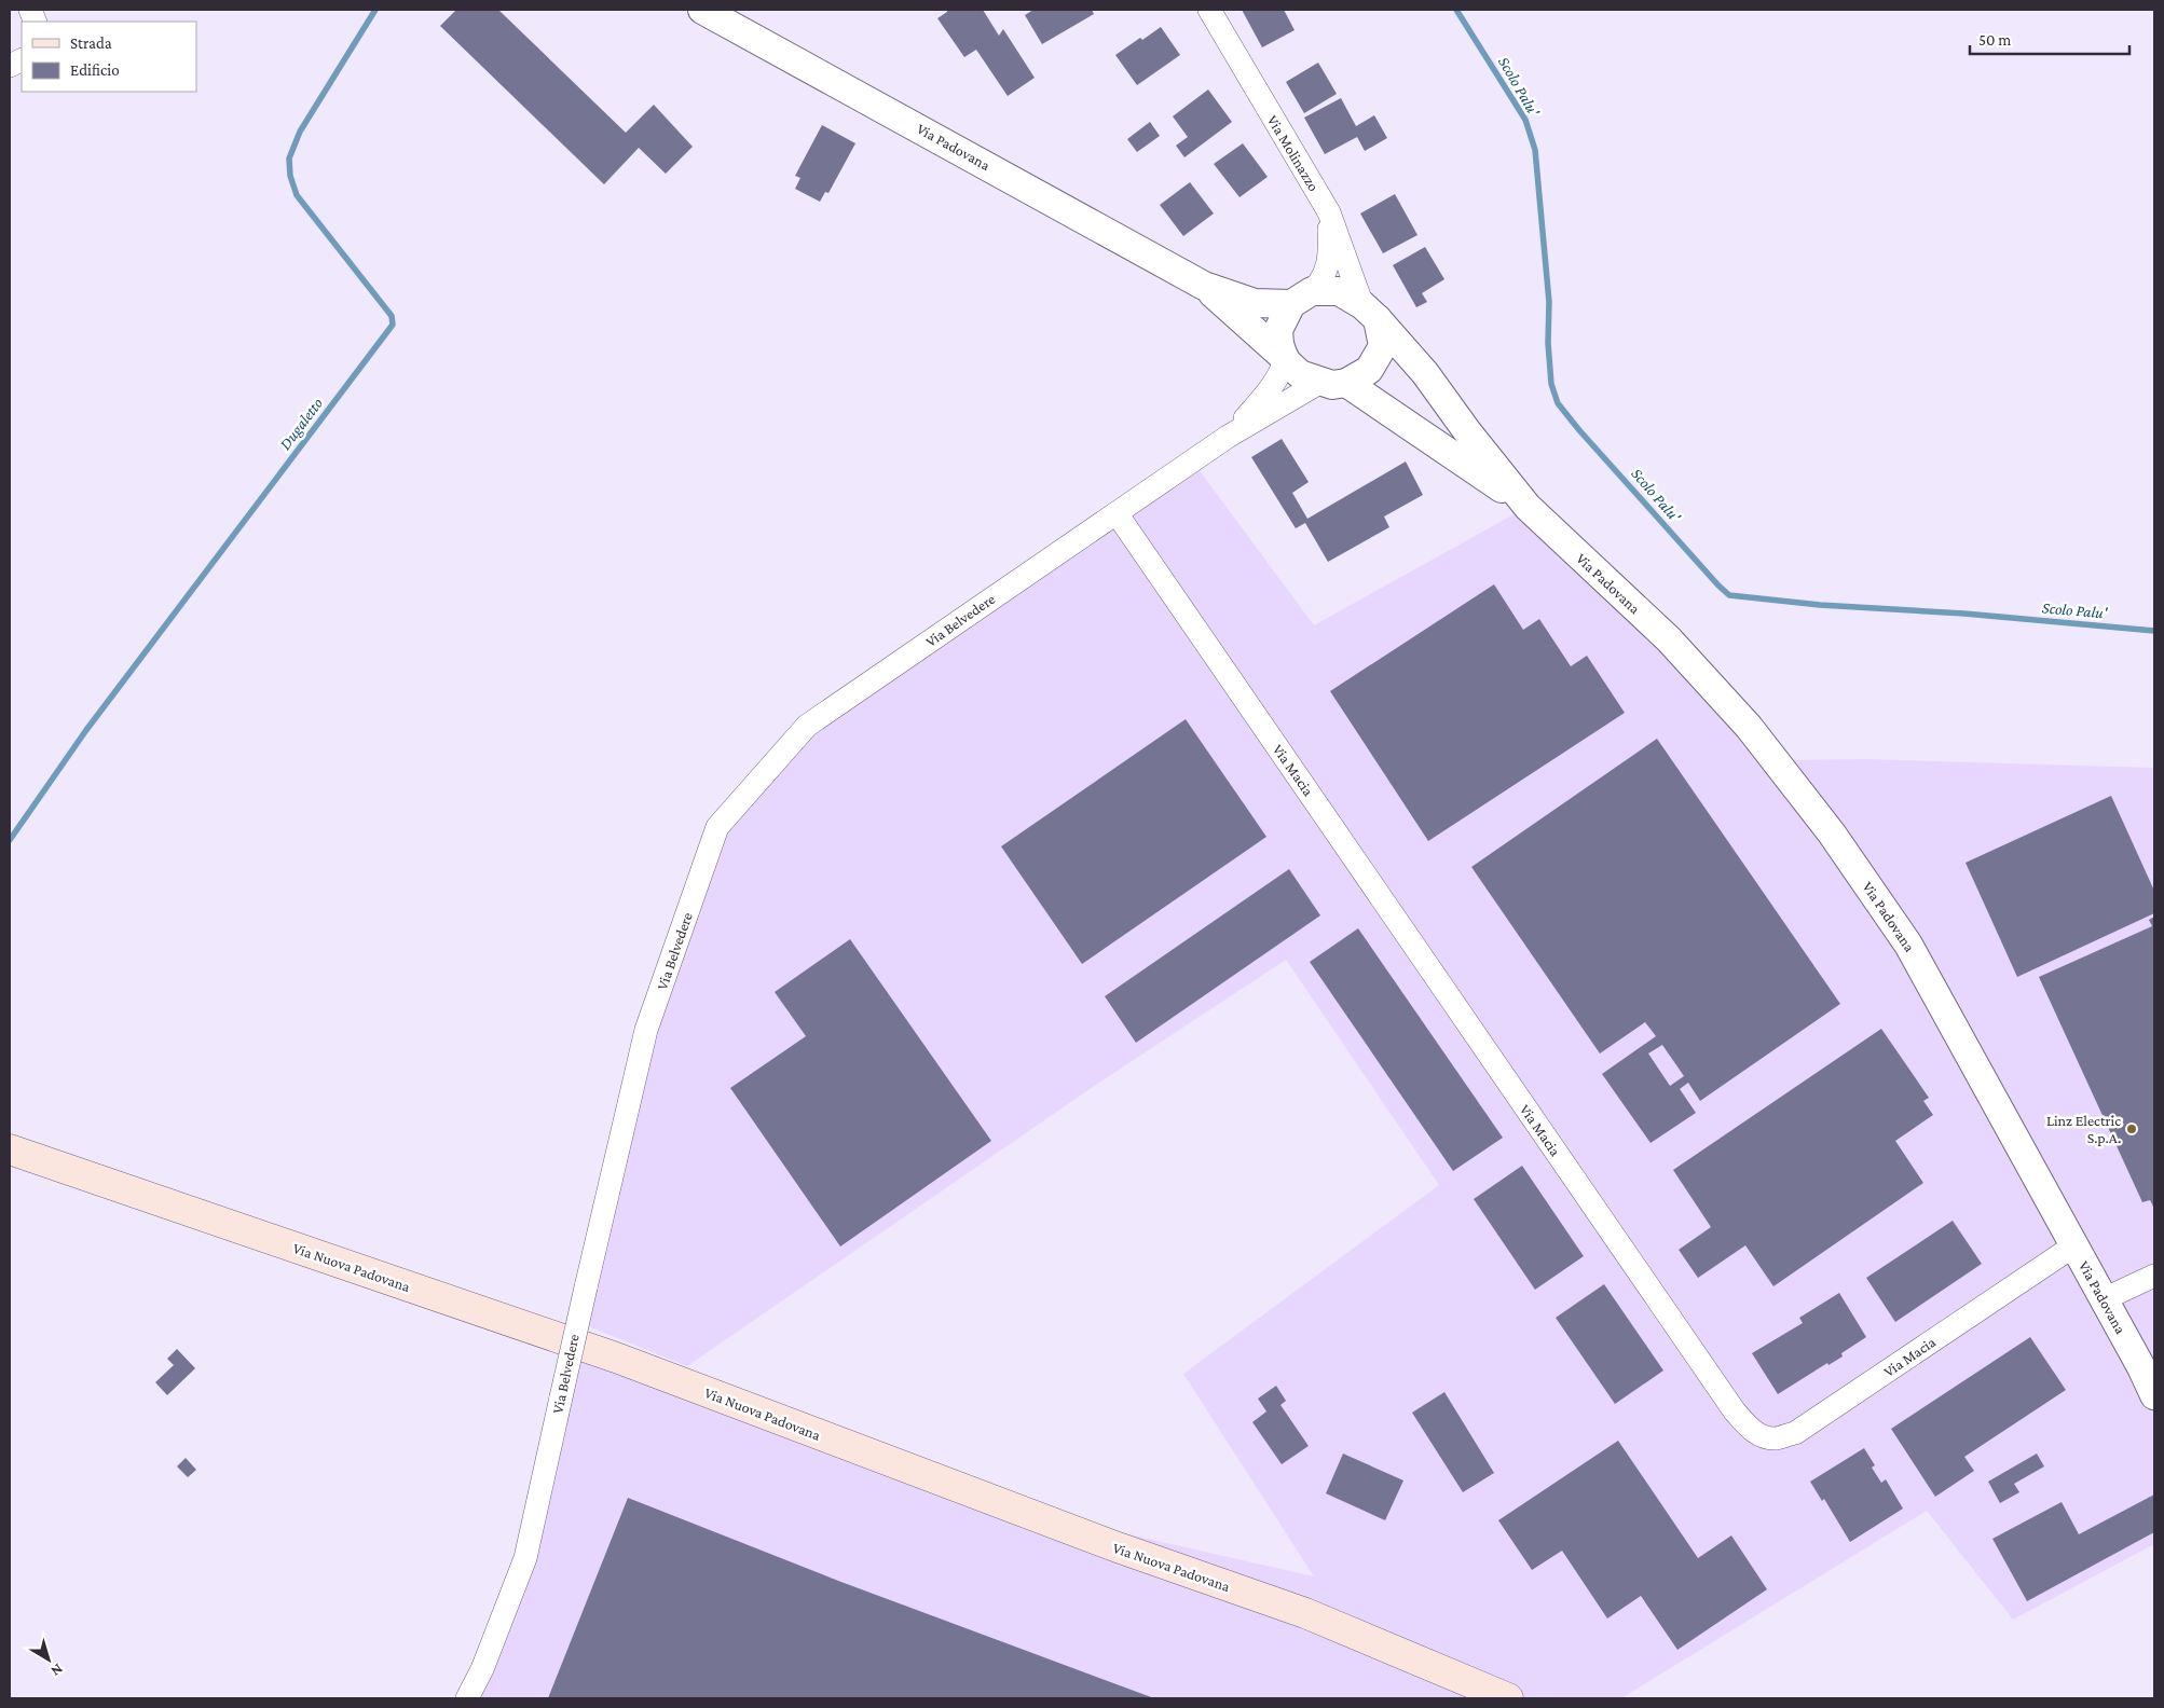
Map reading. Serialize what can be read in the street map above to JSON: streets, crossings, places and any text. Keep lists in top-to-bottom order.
{
  "streets": {
    "main road": ["Via Nuova Padovana"],
    "street": [
      "Via Padovana",
      "Via Molinazzo",
      "Via Belvedere",
      "Via Macia"
    ]
  },
  "crossings": [
    ["Via Padovana", "Via Molinazzo"],
    ["Via Padovana", "Via Belvedere"],
    ["Via Padovana", "Via Macia"],
    ["Via Molinazzo", "Via Belvedere"],
    ["Via Belvedere", "Via Macia"]
  ],
  "water": ["Scolo Palu'", "Dugaletto"],
  "places": ["Linz Electric S.p.A."],
  "legend": ["Strada", "Edificio"],
  "scale_bar": "50 m",
  "north": "bottom right"
}
